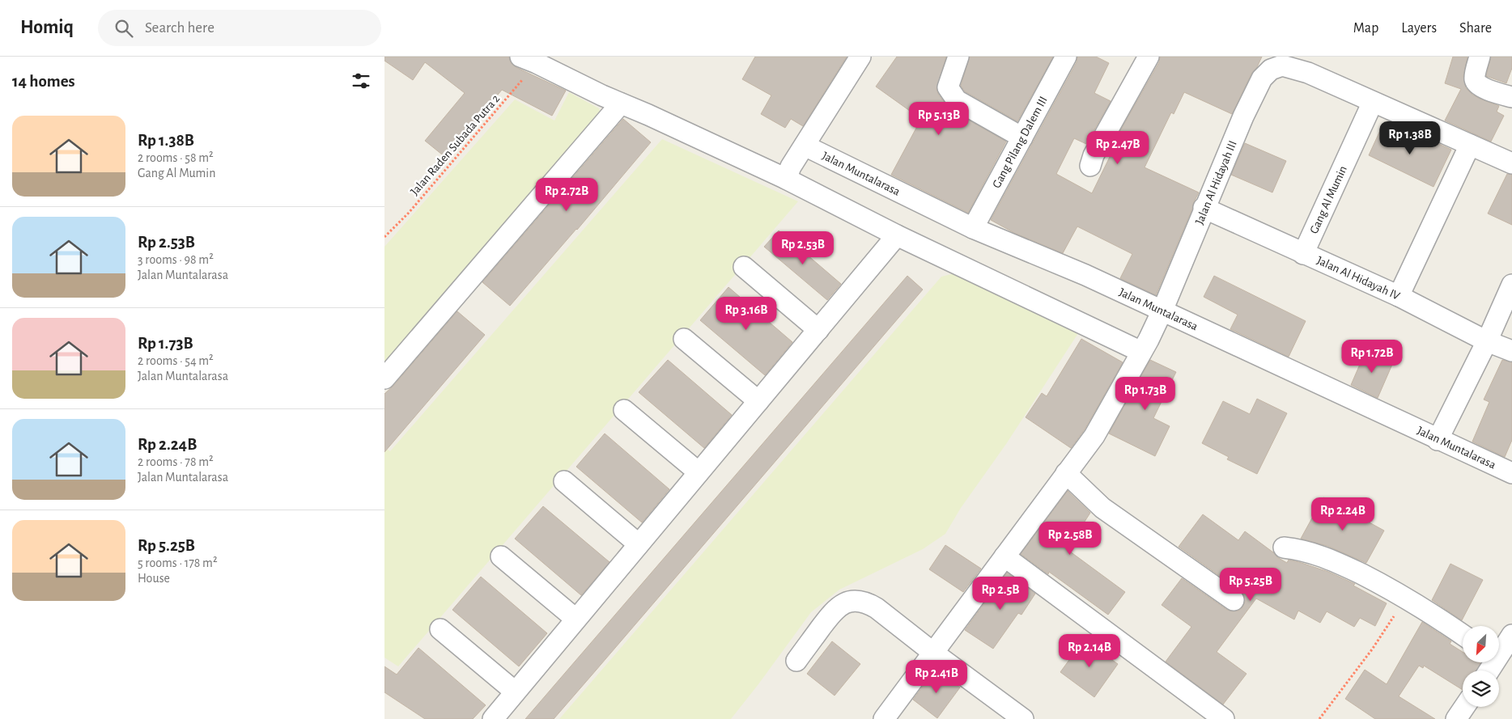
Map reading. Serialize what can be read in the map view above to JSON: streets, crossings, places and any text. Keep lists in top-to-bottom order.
{
  "streets": {
    "street": [
      "Gang Pilang Dalem III",
      "Jalan Muntalarasa",
      "Jalan Al Hidayah III",
      "Gang Al Mumin",
      "Jalan Al Hidayah IV"
    ],
    "path": ["Jalan Raden Subada Putra 2"]
  },
  "crossings": [
    ["Gang Pilang Dalem III", "Jalan Muntalarasa"],
    ["Jalan Muntalarasa", "Jalan Al Hidayah III"],
    ["Jalan Al Hidayah III", "Gang Al Mumin"],
    ["Jalan Al Hidayah III", "Jalan Al Hidayah IV"],
    ["Gang Al Mumin", "Jalan Al Hidayah IV"]
  ],
  "north": "bottom left",
  "page": {
    "header": "Homiq",
    "search": "Search here",
    "nav": ["Map", "Layers", "Share"],
    "heading": "14 homes",
    "price": [
      "Rp 5.13B",
      "Rp 1.38B",
      "Rp 2.47B",
      "Rp 2.72B",
      "Rp 2.53B",
      "Rp 3.16B",
      "Rp 1.72B",
      "Rp 1.73B",
      "Rp 2.24B",
      "Rp 2.58B",
      "Rp 5.25B",
      "Rp 2.5B",
      "Rp 2.14B",
      "Rp 2.41B"
    ],
    "list": [
      {
        "name": "Rp 1.38B",
        "note": "2 rooms · 58 m² · Gang Al Mumin"
      },
      {
        "name": "Rp 2.53B",
        "note": "3 rooms · 98 m² · Jalan Muntalarasa"
      },
      {
        "name": "Rp 1.73B",
        "note": "2 rooms · 54 m² · Jalan Muntalarasa"
      },
      {
        "name": "Rp 2.24B",
        "note": "2 rooms · 78 m² · Jalan Muntalarasa"
      },
      {
        "name": "Rp 5.25B",
        "note": "5 rooms · 178 m² · House"
      }
    ]
  }
}
